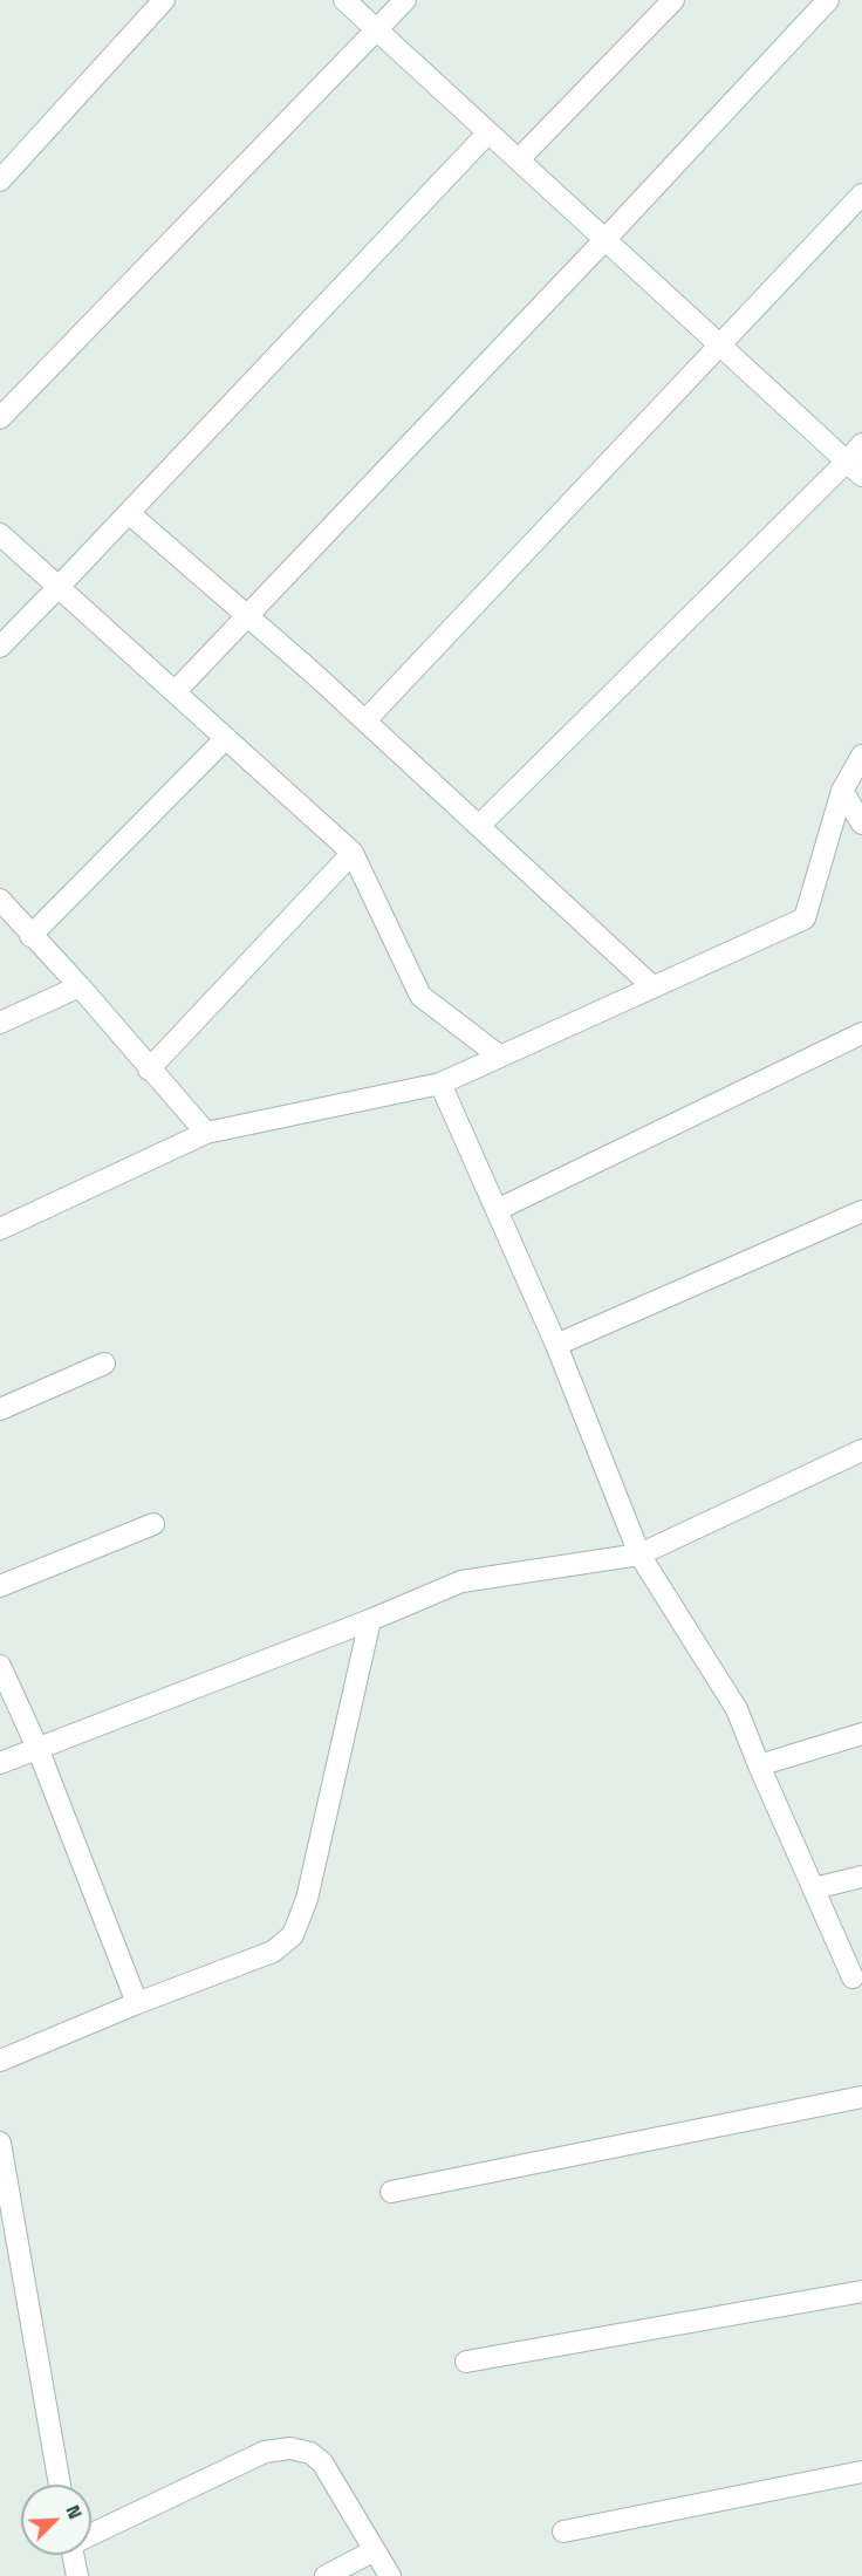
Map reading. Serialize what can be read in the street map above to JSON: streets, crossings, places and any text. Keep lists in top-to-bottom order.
{
  "north": "top right"
}
